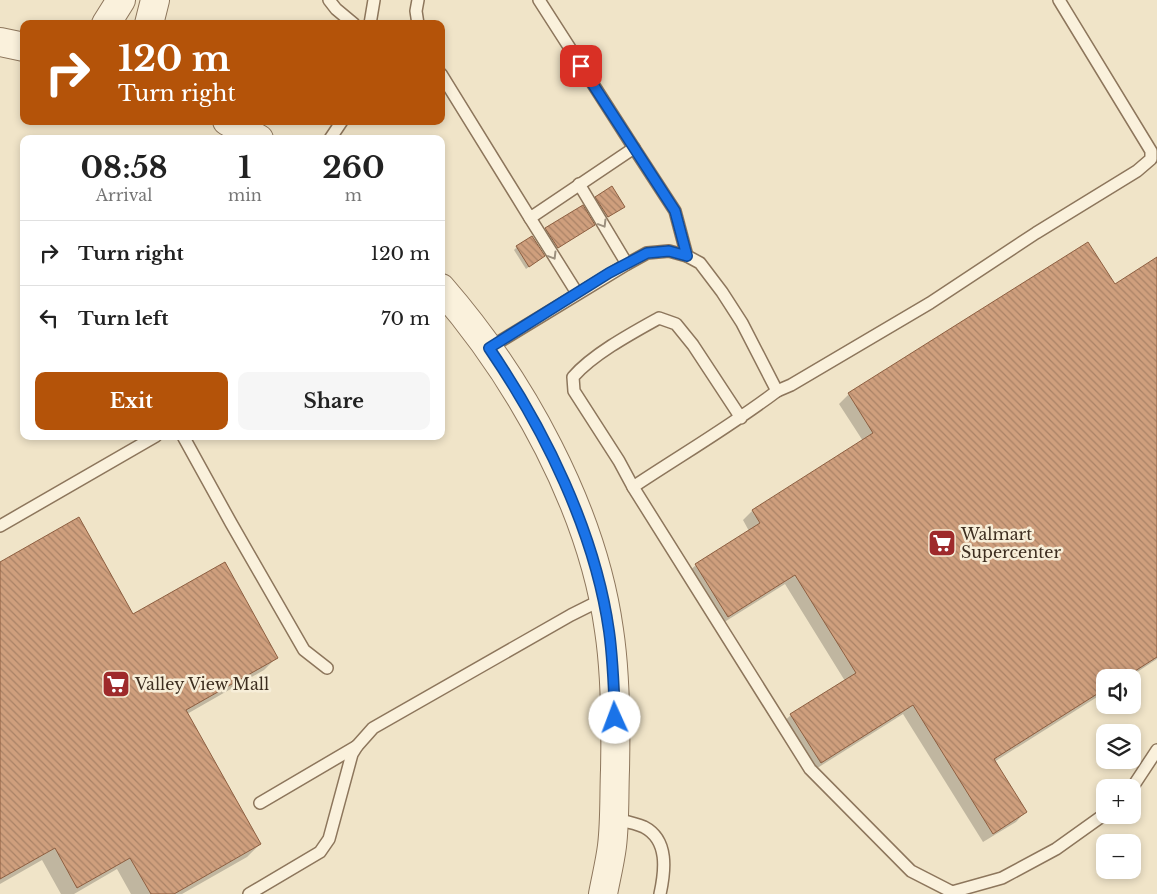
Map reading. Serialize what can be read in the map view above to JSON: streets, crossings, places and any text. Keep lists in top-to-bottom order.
{
  "places": {
    "supermarket": ["Walmart Supercenter", "Valley View Mall"]
  },
  "page": {
    "turn": ["120 m", "Turn right"],
    "eta": [
      "08:58",
      "Arrival",
      "1",
      "min",
      "260",
      "m"
    ],
    "list": [
      {
        "name": "Turn right",
        "value": "120 m"
      },
      {
        "name": "Turn left",
        "value": "70 m"
      }
    ],
    "buttons": ["Exit", "Share"],
    "map_buttons": ["+", "−"]
  }
}
